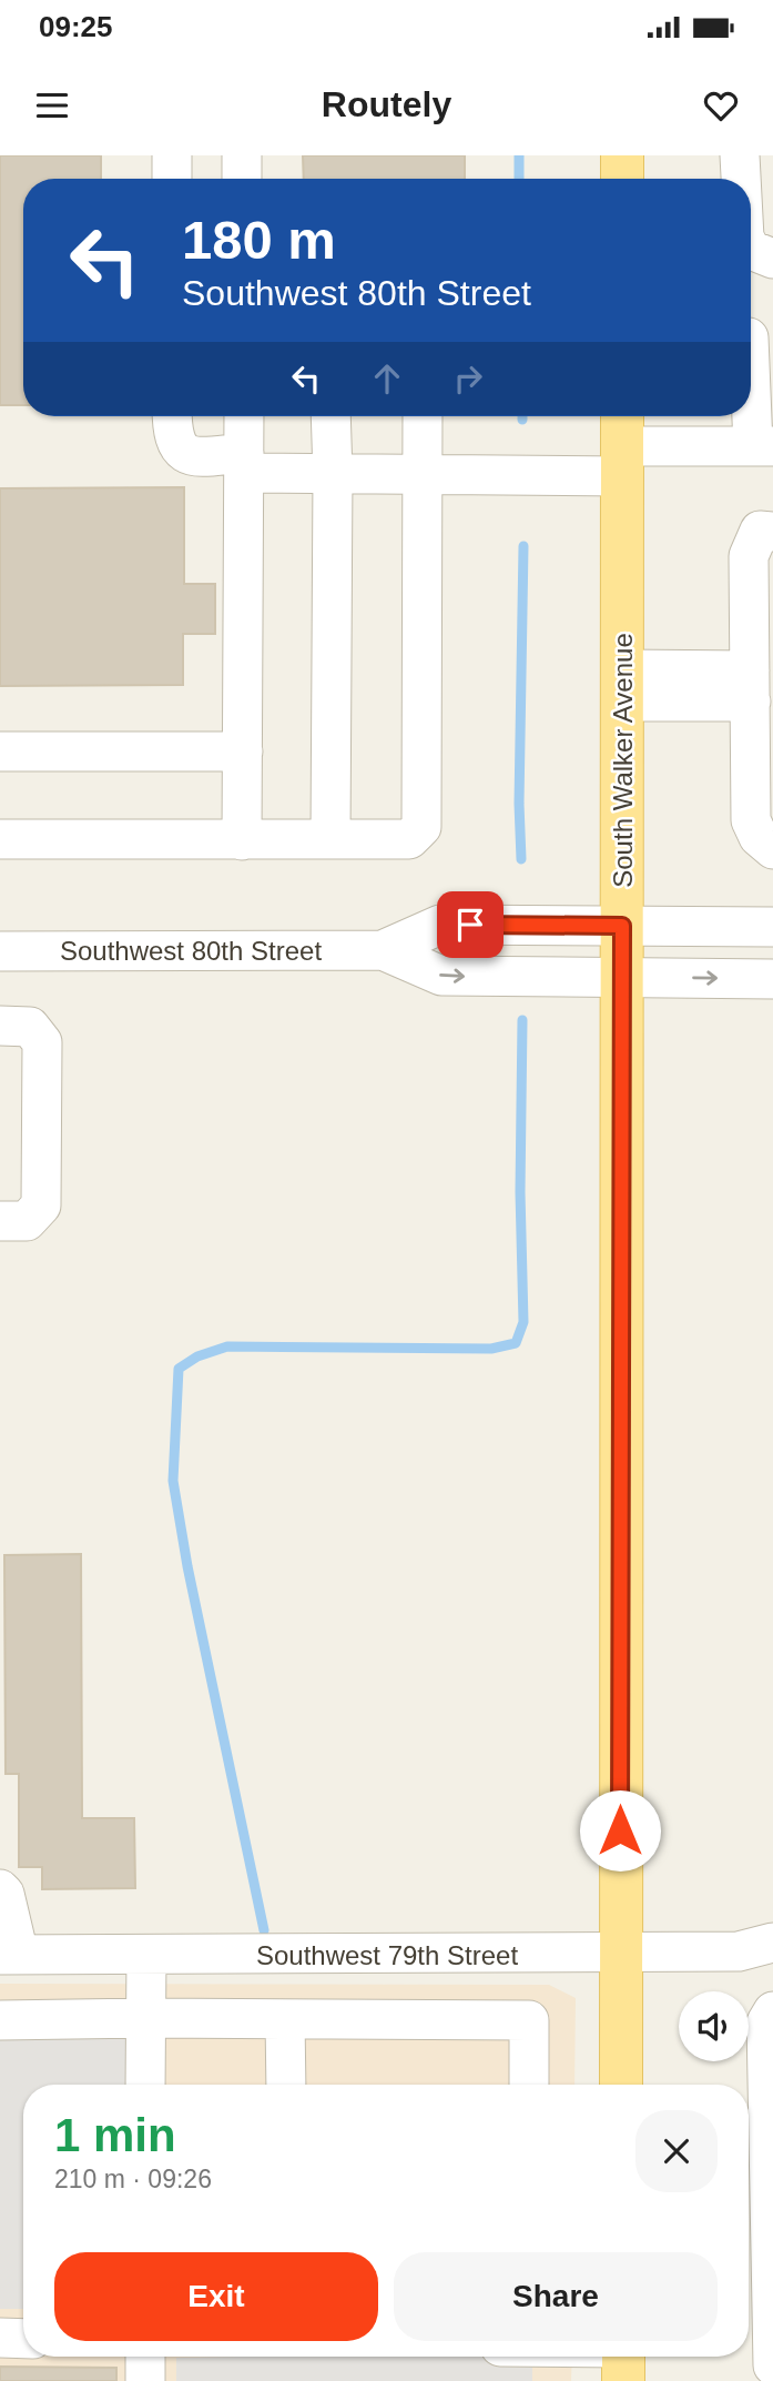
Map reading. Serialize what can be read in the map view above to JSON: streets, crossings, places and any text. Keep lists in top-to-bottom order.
{
  "streets": {
    "main road": ["South Walker Avenue"],
    "street": ["Southwest 80th Street", "Southwest 79th Street"]
  },
  "crossings": [
    ["South Walker Avenue", "Southwest 80th Street"],
    ["South Walker Avenue", "Southwest 79th Street"]
  ],
  "page": {
    "status": "09:25",
    "header": "Routely",
    "turn": ["180 m", "Southwest 80th Street"],
    "heading": ["1 min", "210 m · 09:26"],
    "buttons": ["Exit", "Share"]
  }
}
